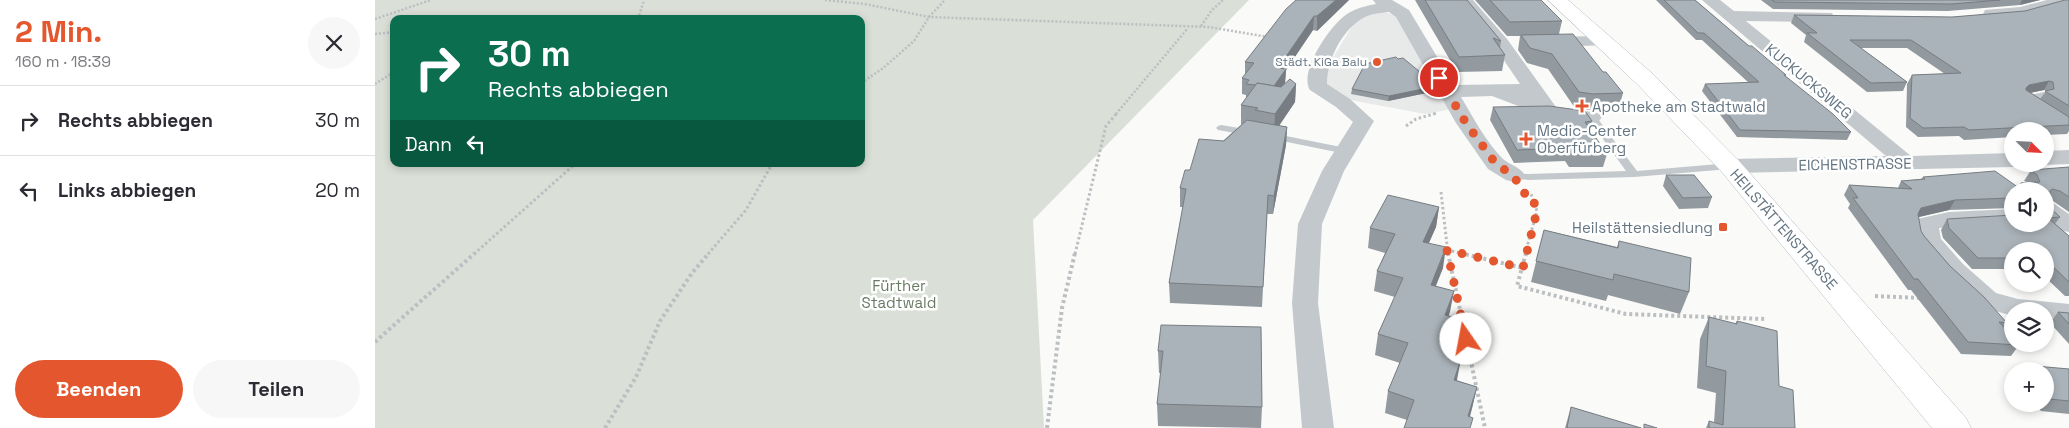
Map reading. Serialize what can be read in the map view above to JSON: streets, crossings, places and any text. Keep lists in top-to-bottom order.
{
  "streets": {
    "street": ["KUCKUCKSWEG", "EICHENSTRASSE", "HEILSTÄTTENSTRASSE"]
  },
  "crossings": [
    ["KUCKUCKSWEG", "EICHENSTRASSE"],
    ["EICHENSTRASSE", "HEILSTÄTTENSTRASSE"]
  ],
  "parks": ["Fürther Stadtwald"],
  "places": {
    "other": ["Städt. KiGa Balu"],
    "health": ["Apotheke am Stadtwald", "Medic-Center Oberfürberg"],
    "transit": ["Heilstättensiedlung"]
  },
  "north": "bottom right",
  "page": {
    "heading": ["2 Min.", "160 m · 18:39"],
    "turn": ["30 m", "Rechts abbiegen"],
    "list": [
      {
        "name": "Rechts abbiegen",
        "value": "30 m"
      },
      {
        "name": "Links abbiegen",
        "value": "20 m"
      }
    ],
    "then": "Dann",
    "map_buttons": "+",
    "buttons": ["Beenden", "Teilen"]
  }
}
